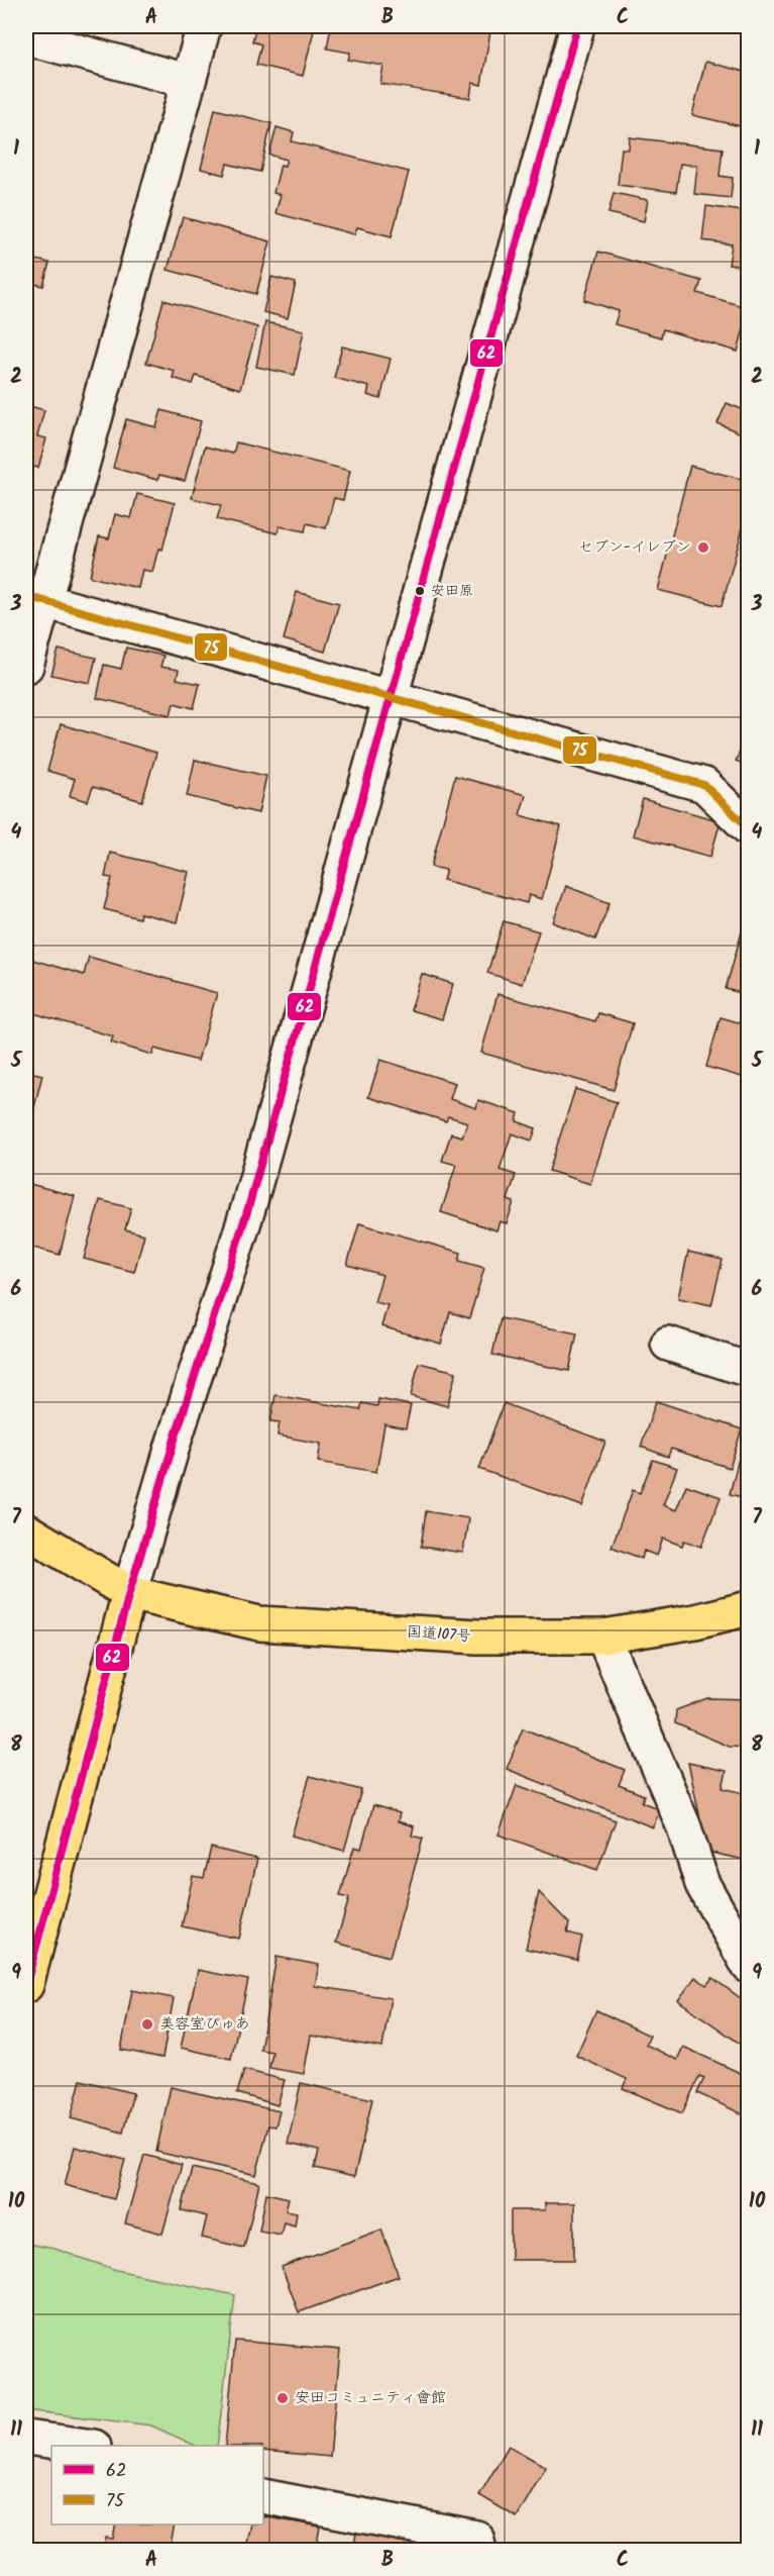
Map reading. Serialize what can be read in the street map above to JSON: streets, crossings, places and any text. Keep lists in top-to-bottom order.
{
  "streets": {
    "highway": ["国道107号"]
  },
  "places": [
    "セブン-イレブン",
    "安田原",
    "美容室ぴゅあ",
    "安田コミュニティ會館"
  ],
  "lines": ["transit line 62", "transit line 75"],
  "legend": ["62", "75"],
  "grid": {
    "columns": ["A", "B", "C"],
    "rows": [
      "1",
      "2",
      "3",
      "4",
      "5",
      "6",
      "7",
      "8",
      "9",
      "10",
      "11"
    ]
  }
}
